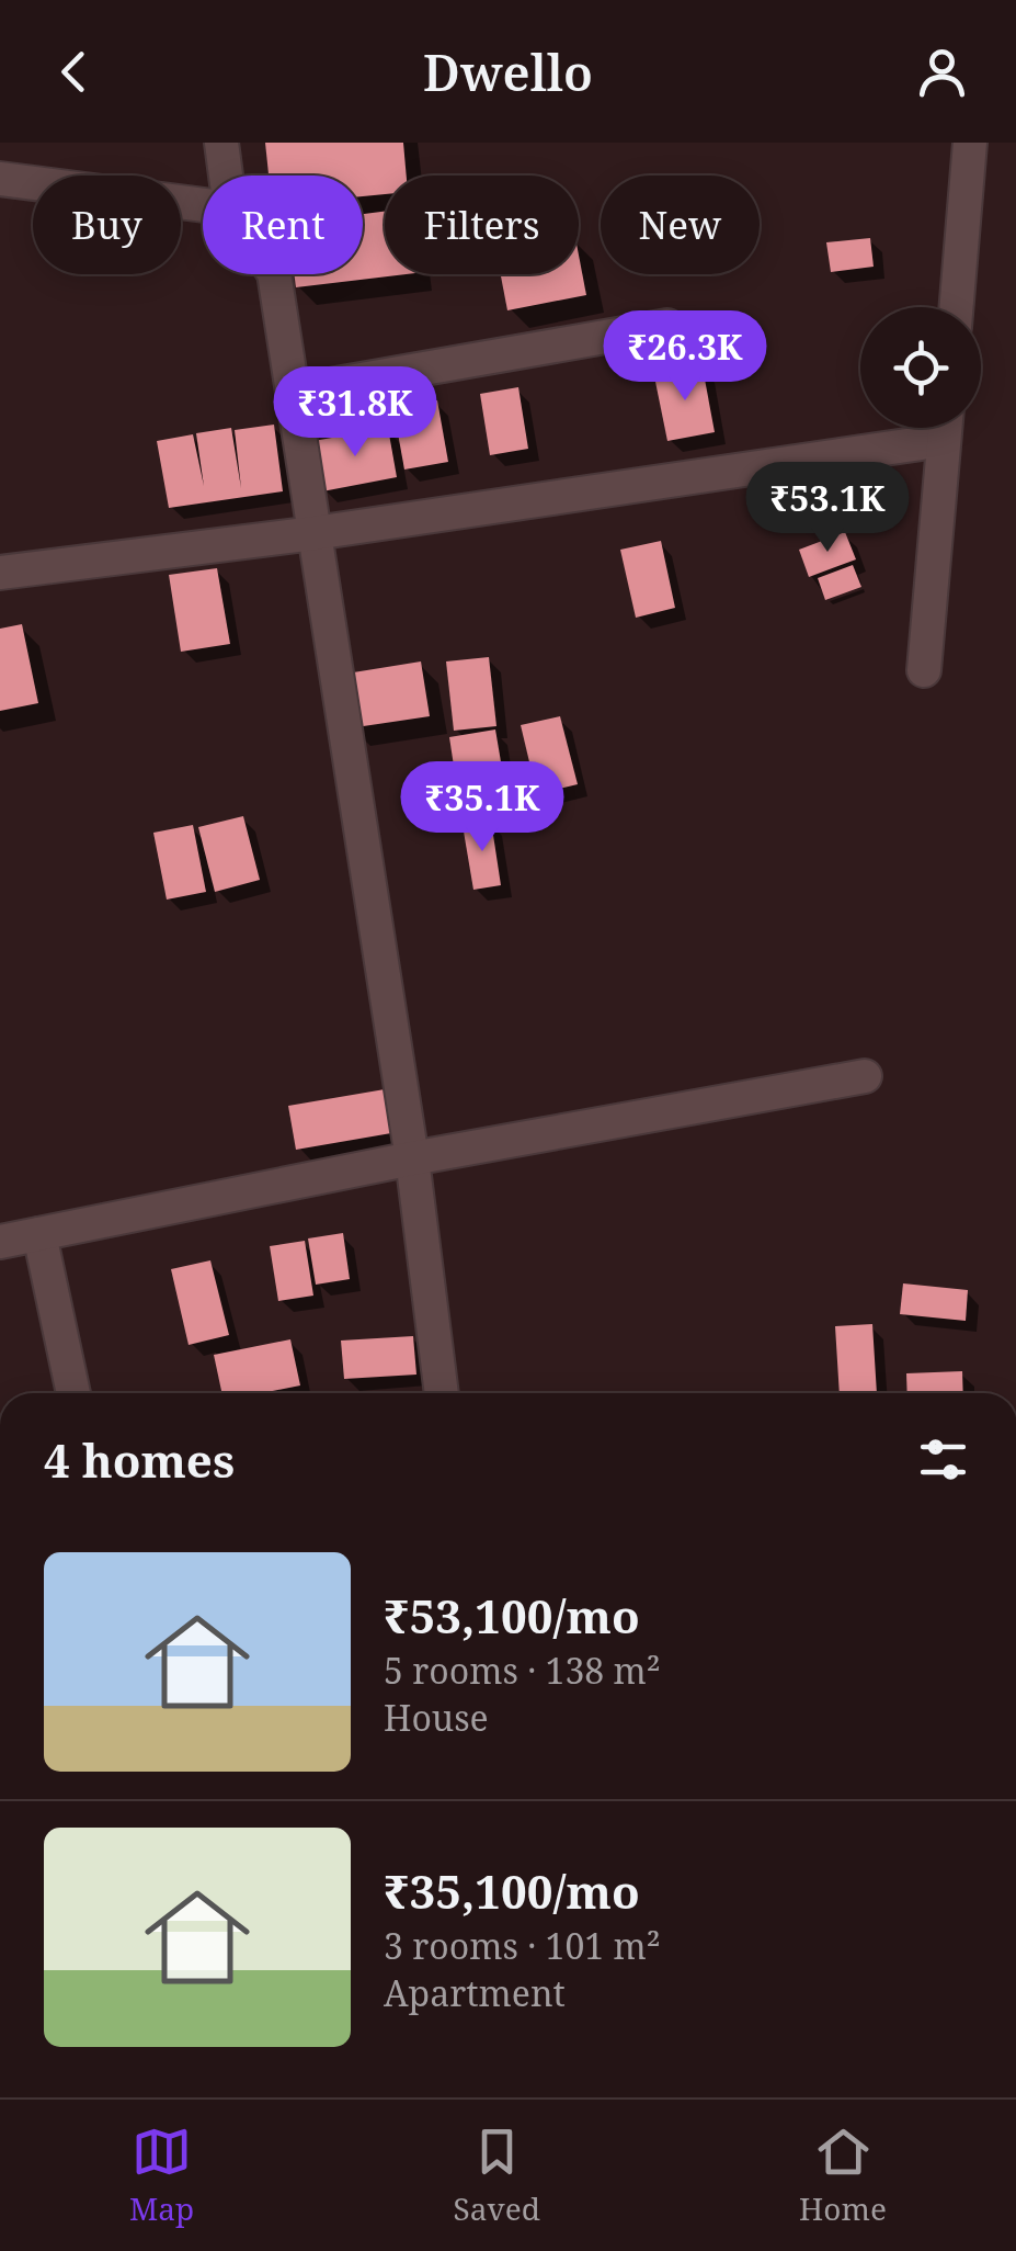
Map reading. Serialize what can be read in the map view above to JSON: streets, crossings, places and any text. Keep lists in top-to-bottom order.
{
  "page": {
    "header": "Dwello",
    "chip": [
      "Buy",
      "Rent",
      "Filters",
      "New"
    ],
    "price": [
      "₹26.3K",
      "₹31.8K",
      "₹53.1K",
      "₹35.1K"
    ],
    "heading": "4 homes",
    "list": [
      {
        "name": "₹53,100/mo",
        "note": "5 rooms · 138 m² · House"
      },
      {
        "name": "₹35,100/mo",
        "note": "3 rooms · 101 m² · Apartment"
      }
    ],
    "tabs": ["Map", "Saved", "Home"]
  }
}
